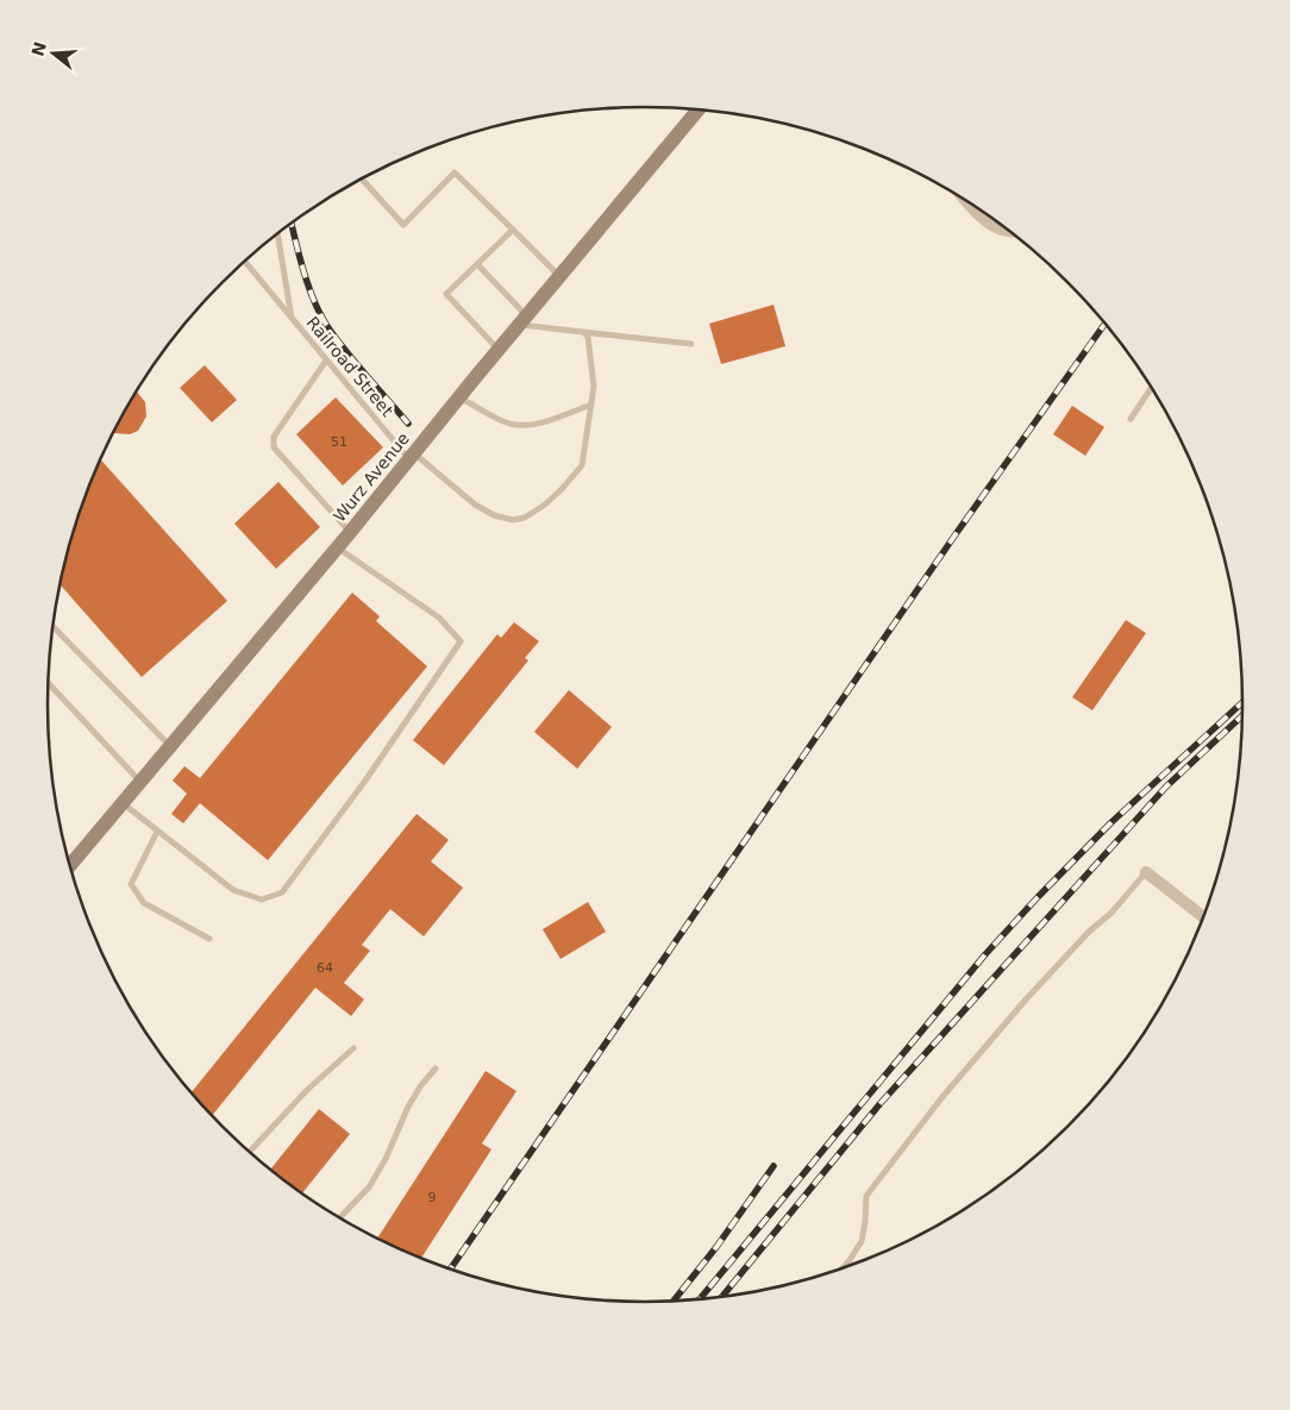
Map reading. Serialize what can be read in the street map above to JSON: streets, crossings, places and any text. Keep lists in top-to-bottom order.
{
  "streets": {
    "street": ["Wurz Avenue"],
    "lane": ["Railroad Street"]
  },
  "crossings": [
    ["Railroad Street", "Wurz Avenue"]
  ],
  "house_numbers": ["51", "64", "9"],
  "north": "left"
}
